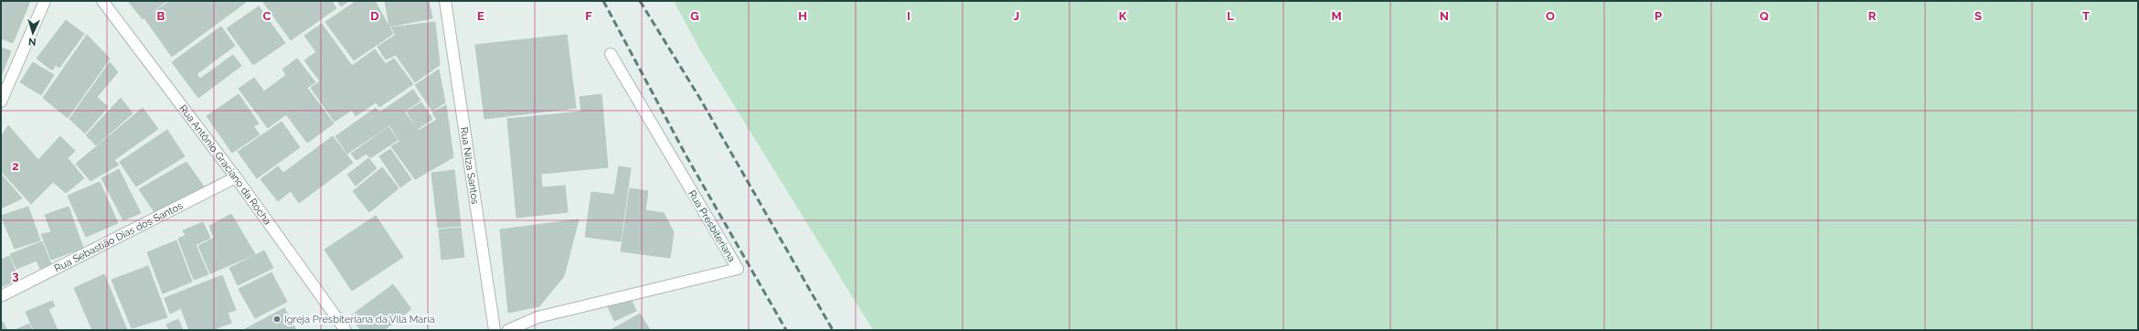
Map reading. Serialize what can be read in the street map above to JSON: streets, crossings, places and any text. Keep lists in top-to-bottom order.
{
  "streets": {
    "street": [
      "Rua Antônio Graciano da Rocha",
      "Rua Nilza Santos",
      "Rua Presbiteriana",
      "Rua Sebastião Dias dos Santos"
    ]
  },
  "crossings": [
    ["Rua Antônio Graciano da Rocha", "Rua Sebastião Dias dos Santos"]
  ],
  "places": ["Igreja Presbiteriana da Vila Maria"],
  "north": "bottom",
  "grid": {
    "columns": [
      "B",
      "C",
      "D",
      "E",
      "F",
      "G",
      "H",
      "I",
      "J",
      "K",
      "L",
      "M",
      "N",
      "O",
      "P",
      "Q",
      "R",
      "S",
      "T"
    ],
    "rows": ["2", "3"]
  }
}
